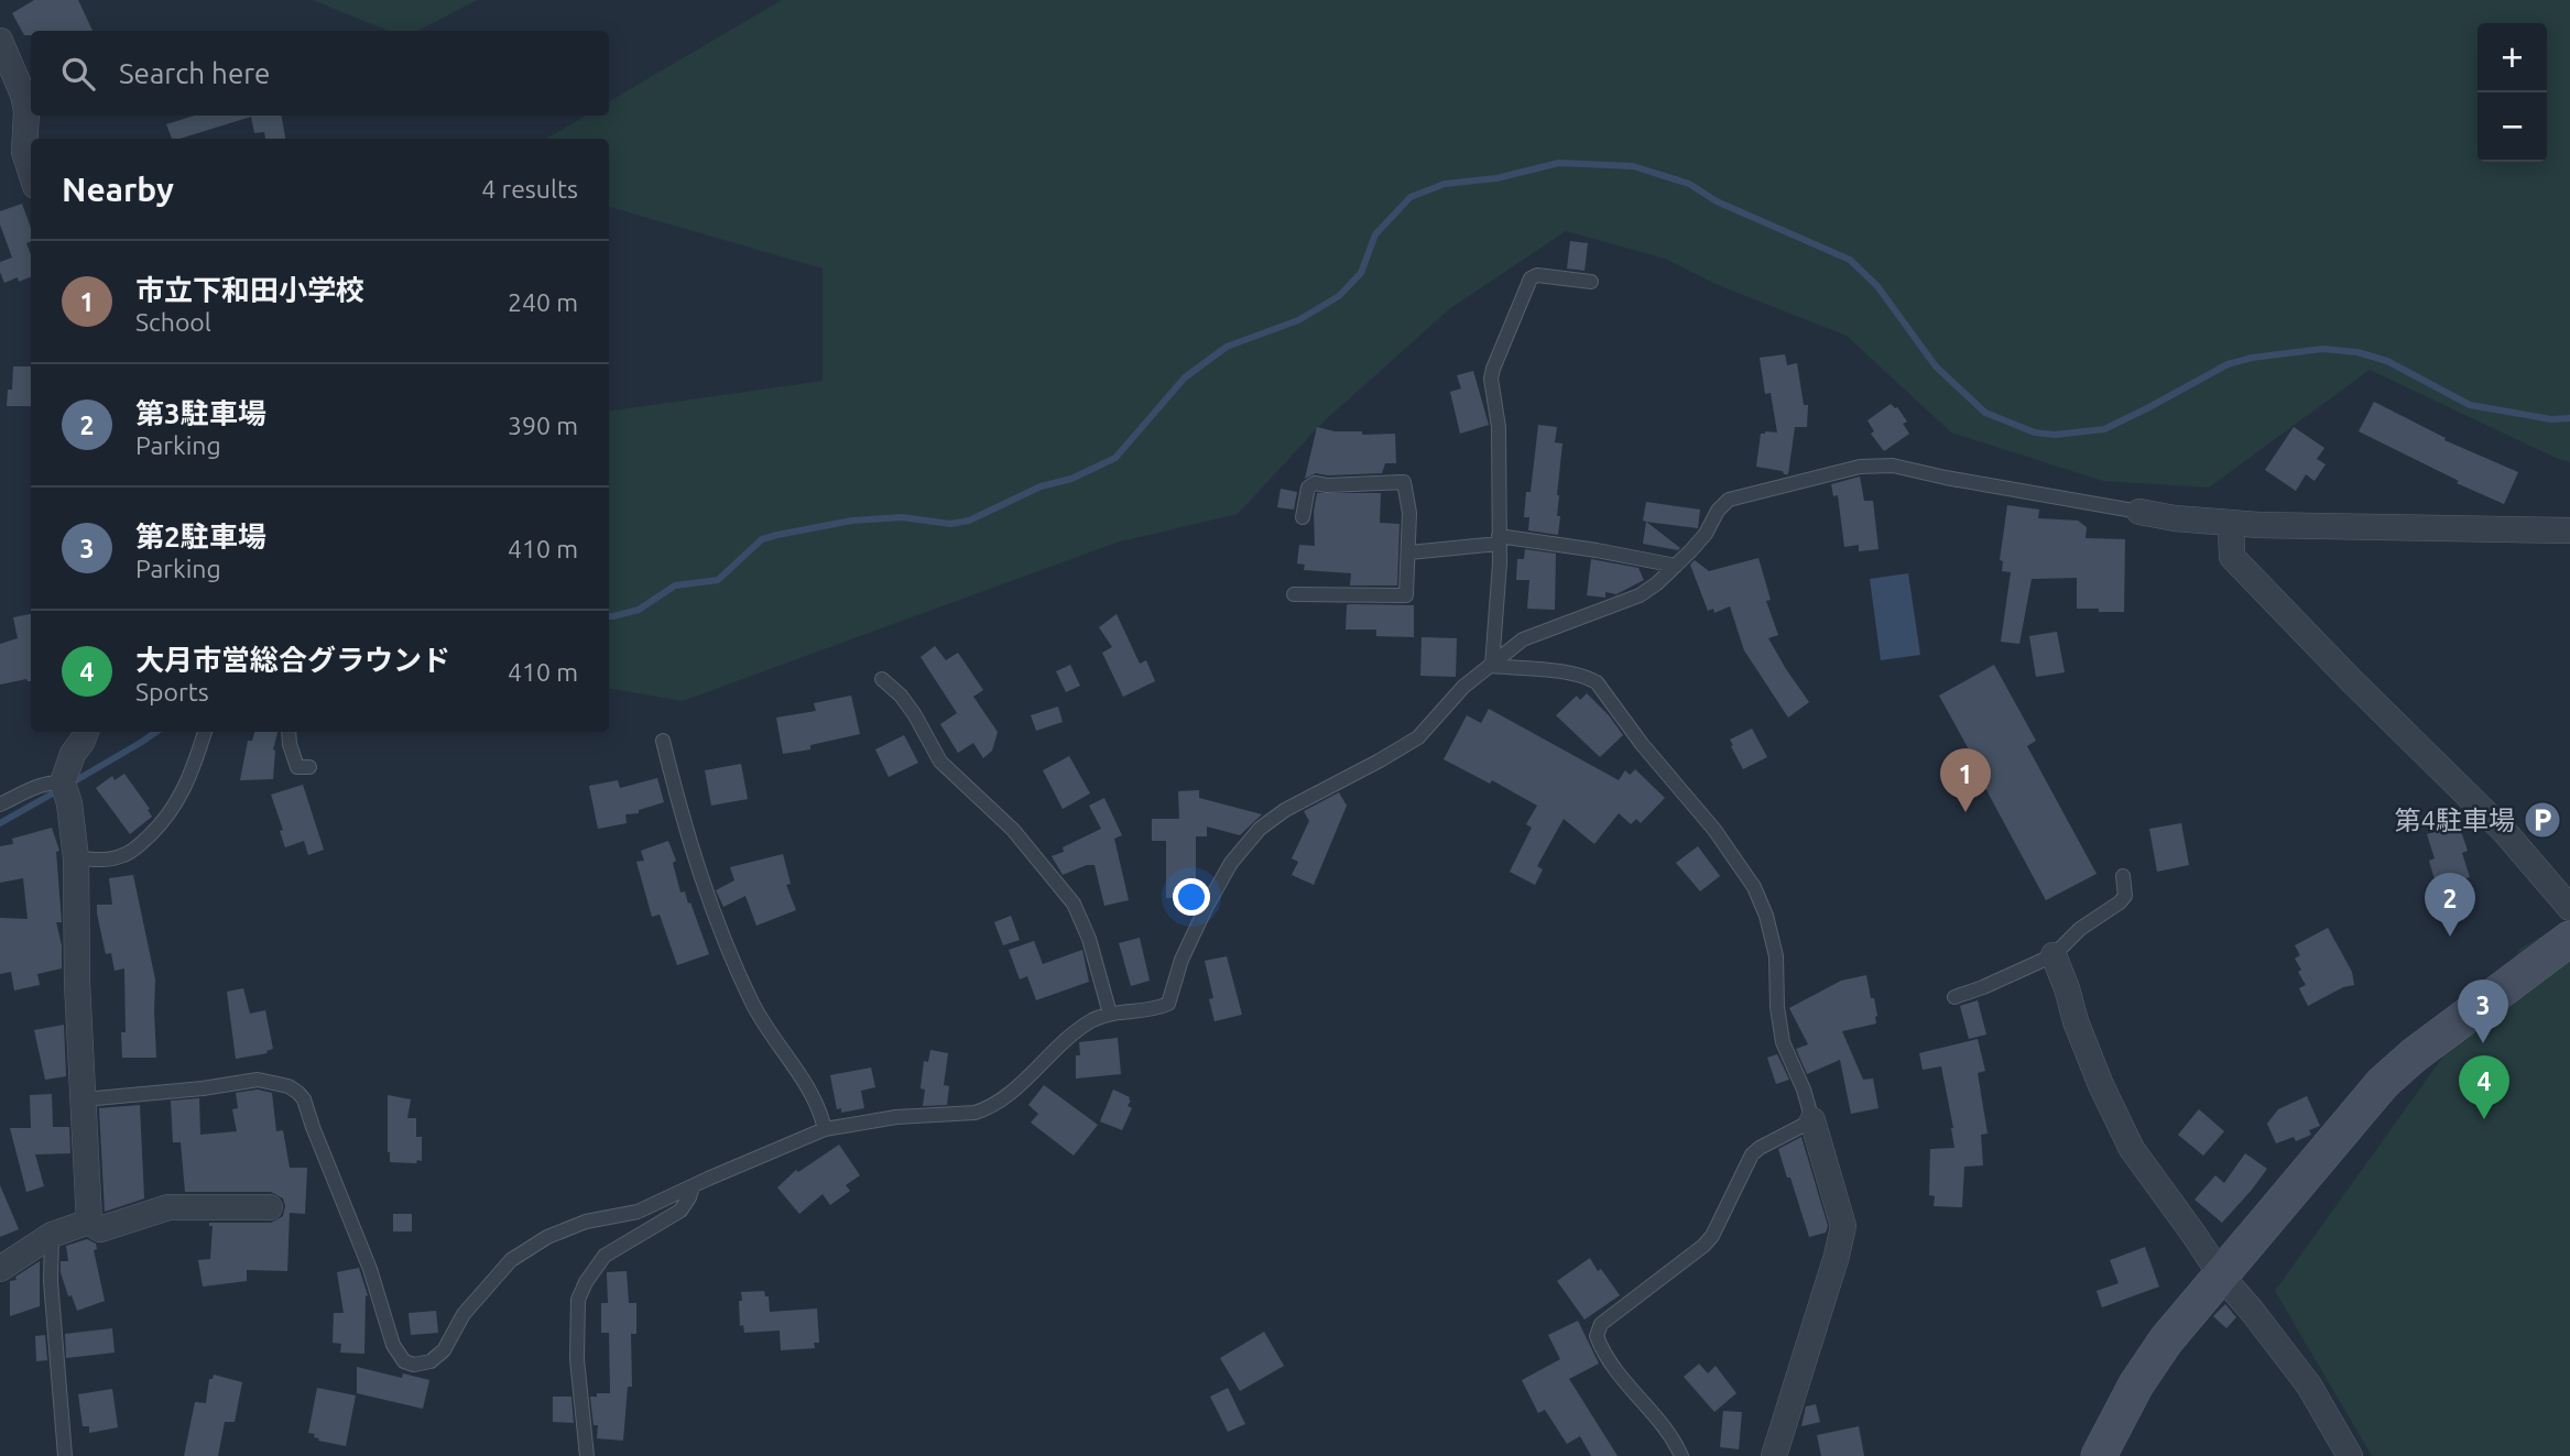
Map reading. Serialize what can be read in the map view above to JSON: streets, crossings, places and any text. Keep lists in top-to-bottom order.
{
  "places": {
    "parking": ["第4駐車場"]
  },
  "page": {
    "map_buttons": ["+", "−"],
    "search": "Search here",
    "heading": ["Nearby", "4 results"],
    "list": [
      {
        "mark": "1",
        "name": "市立下和田小学校",
        "note": "School",
        "value": "240 m"
      },
      {
        "mark": "2",
        "name": "第3駐車場",
        "note": "Parking",
        "value": "390 m"
      },
      {
        "mark": "3",
        "name": "第2駐車場",
        "note": "Parking",
        "value": "410 m"
      },
      {
        "mark": "4",
        "name": "大月市営総合グラウンド",
        "note": "Sports",
        "value": "410 m"
      }
    ],
    "pins": [
      "1",
      "2",
      "3",
      "4"
    ]
  }
}
